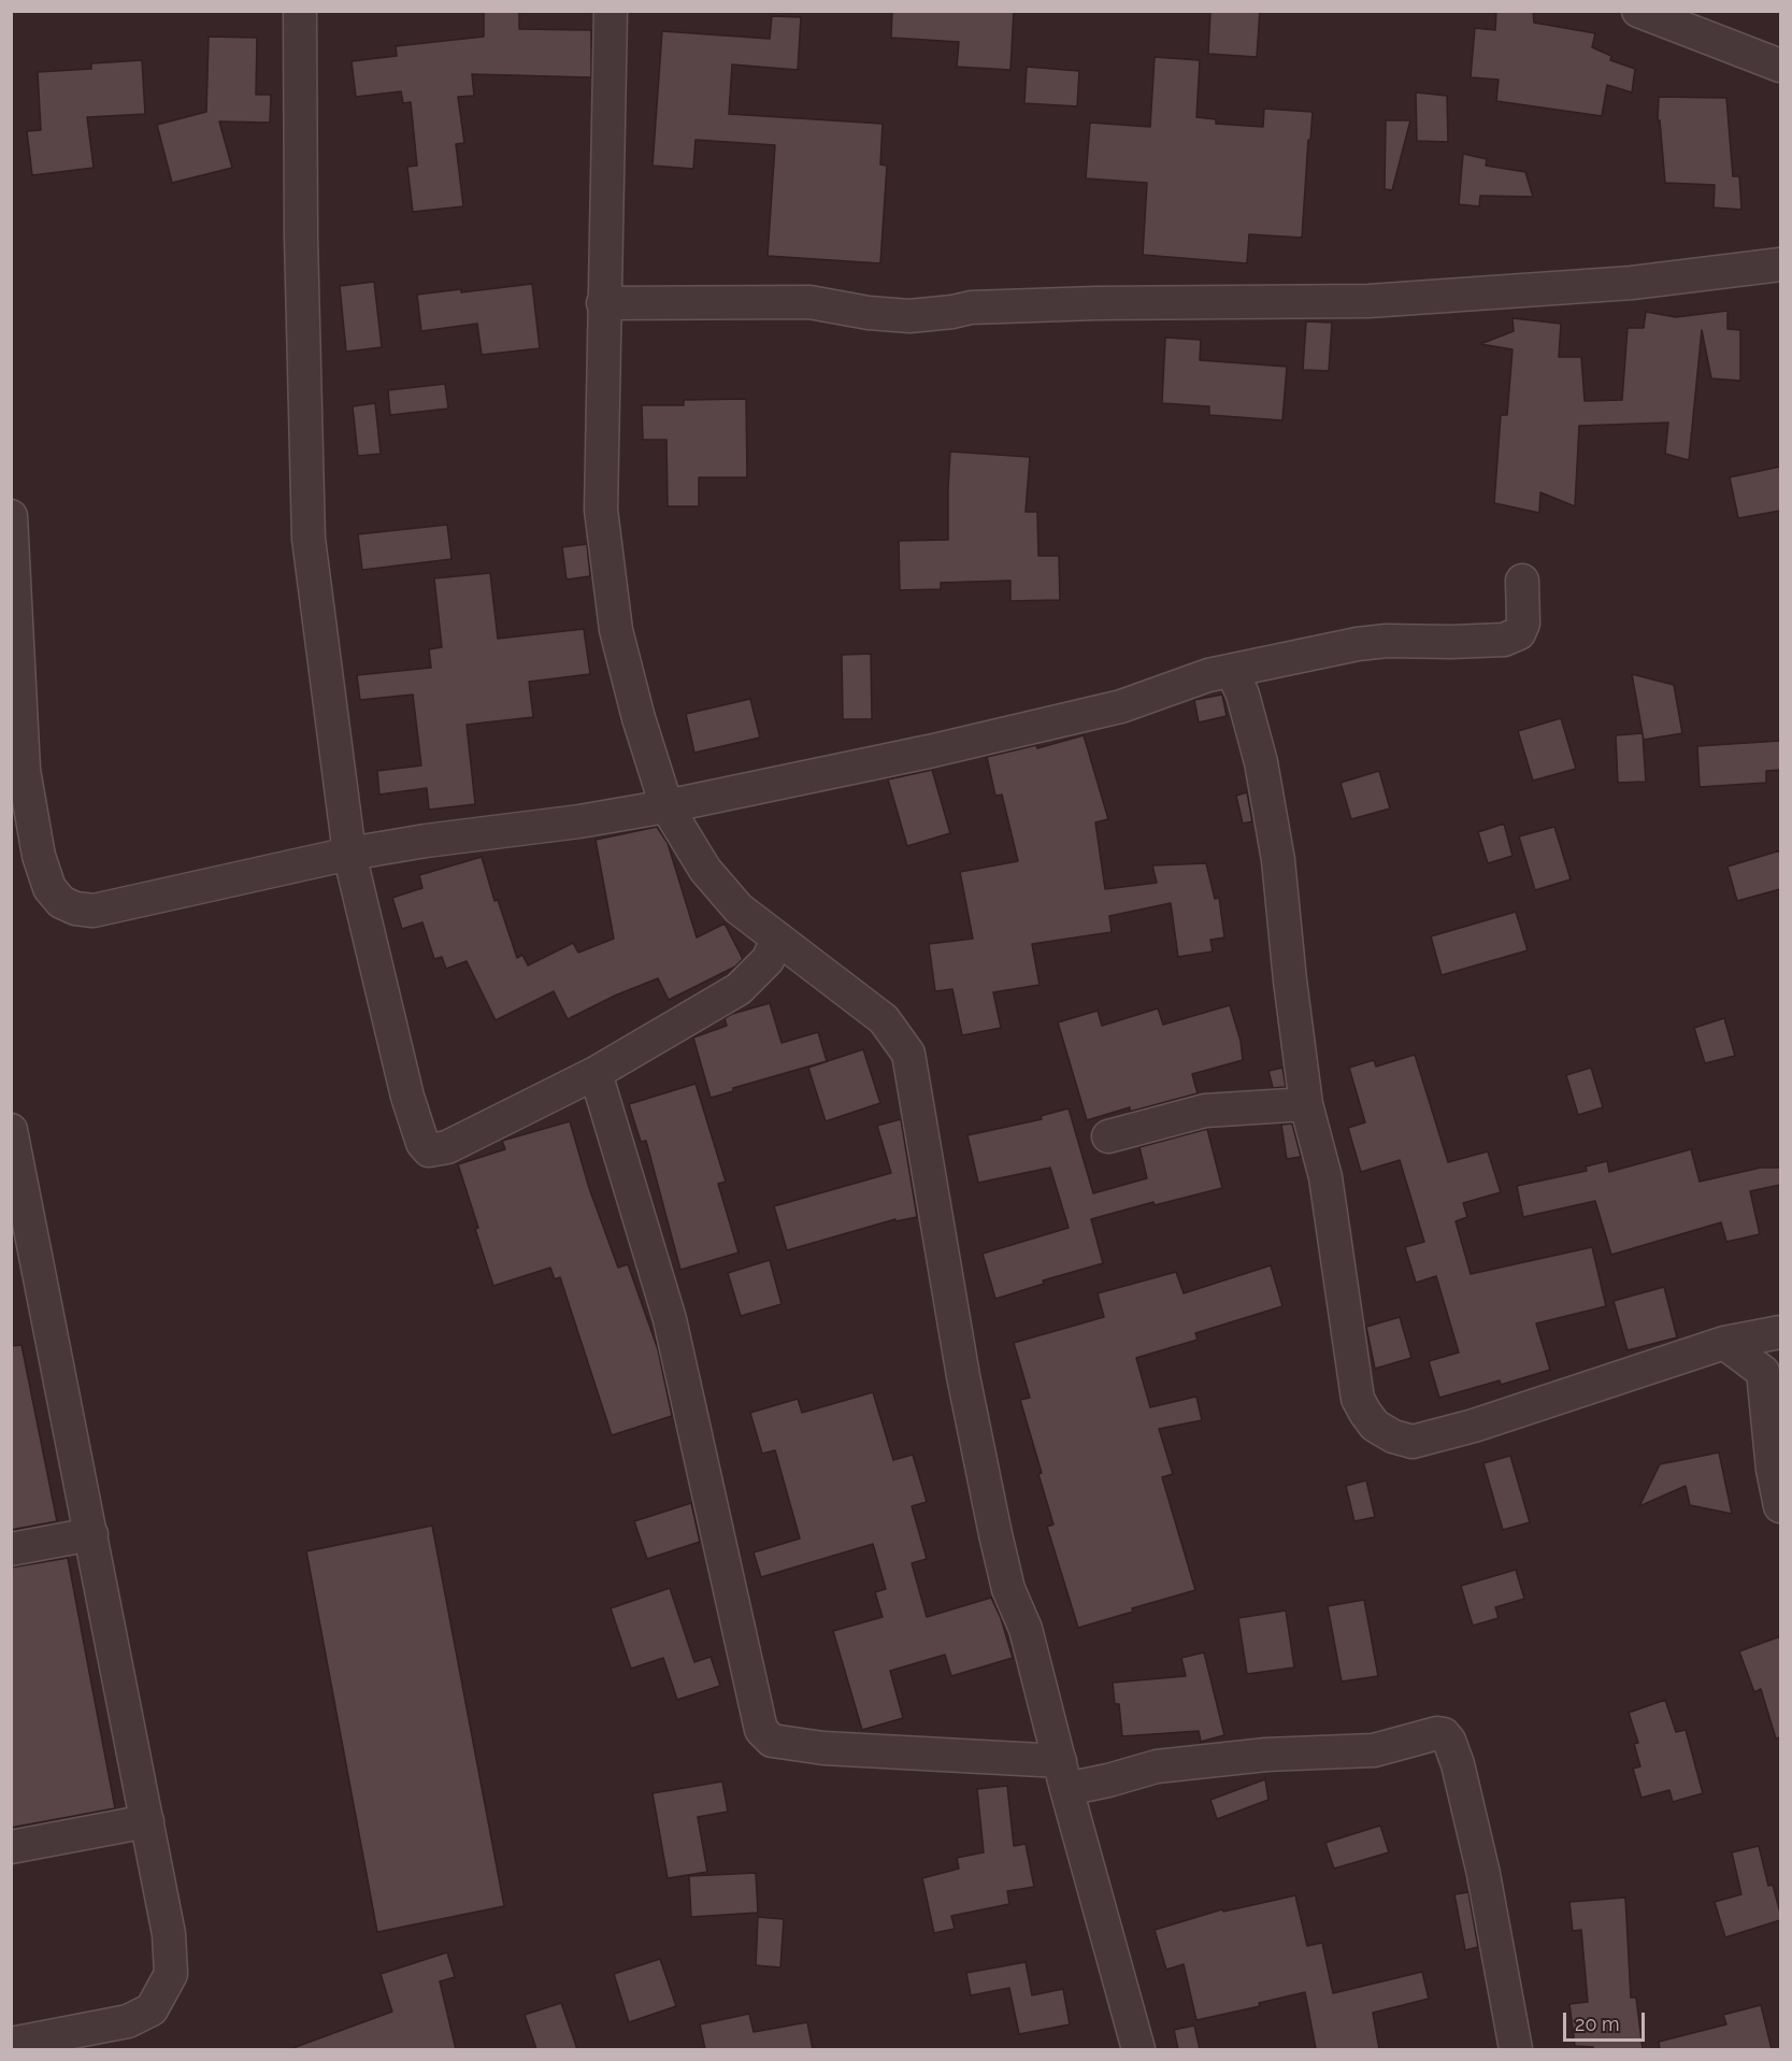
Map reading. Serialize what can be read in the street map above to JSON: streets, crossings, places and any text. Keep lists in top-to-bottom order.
{
  "scale_bar": "20 m"
}
